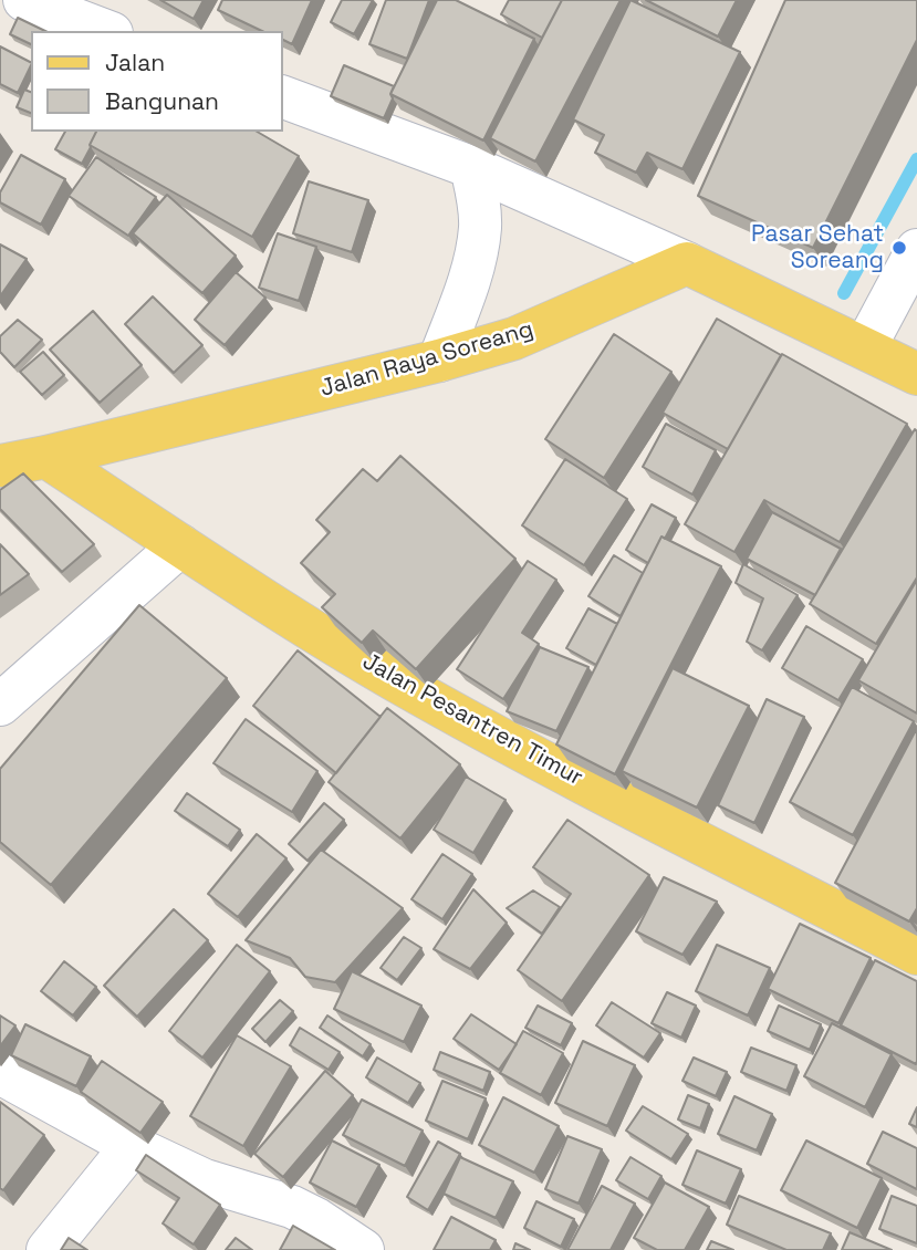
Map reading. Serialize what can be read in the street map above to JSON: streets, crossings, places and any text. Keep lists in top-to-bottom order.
{
  "streets": {
    "main road": ["Jalan Raya Soreang", "Jalan Pesantren Timur"]
  },
  "crossings": [
    ["Jalan Raya Soreang", "Jalan Pesantren Timur"]
  ],
  "places": ["Pasar Sehat Soreang"],
  "legend": ["Jalan", "Bangunan"]
}
